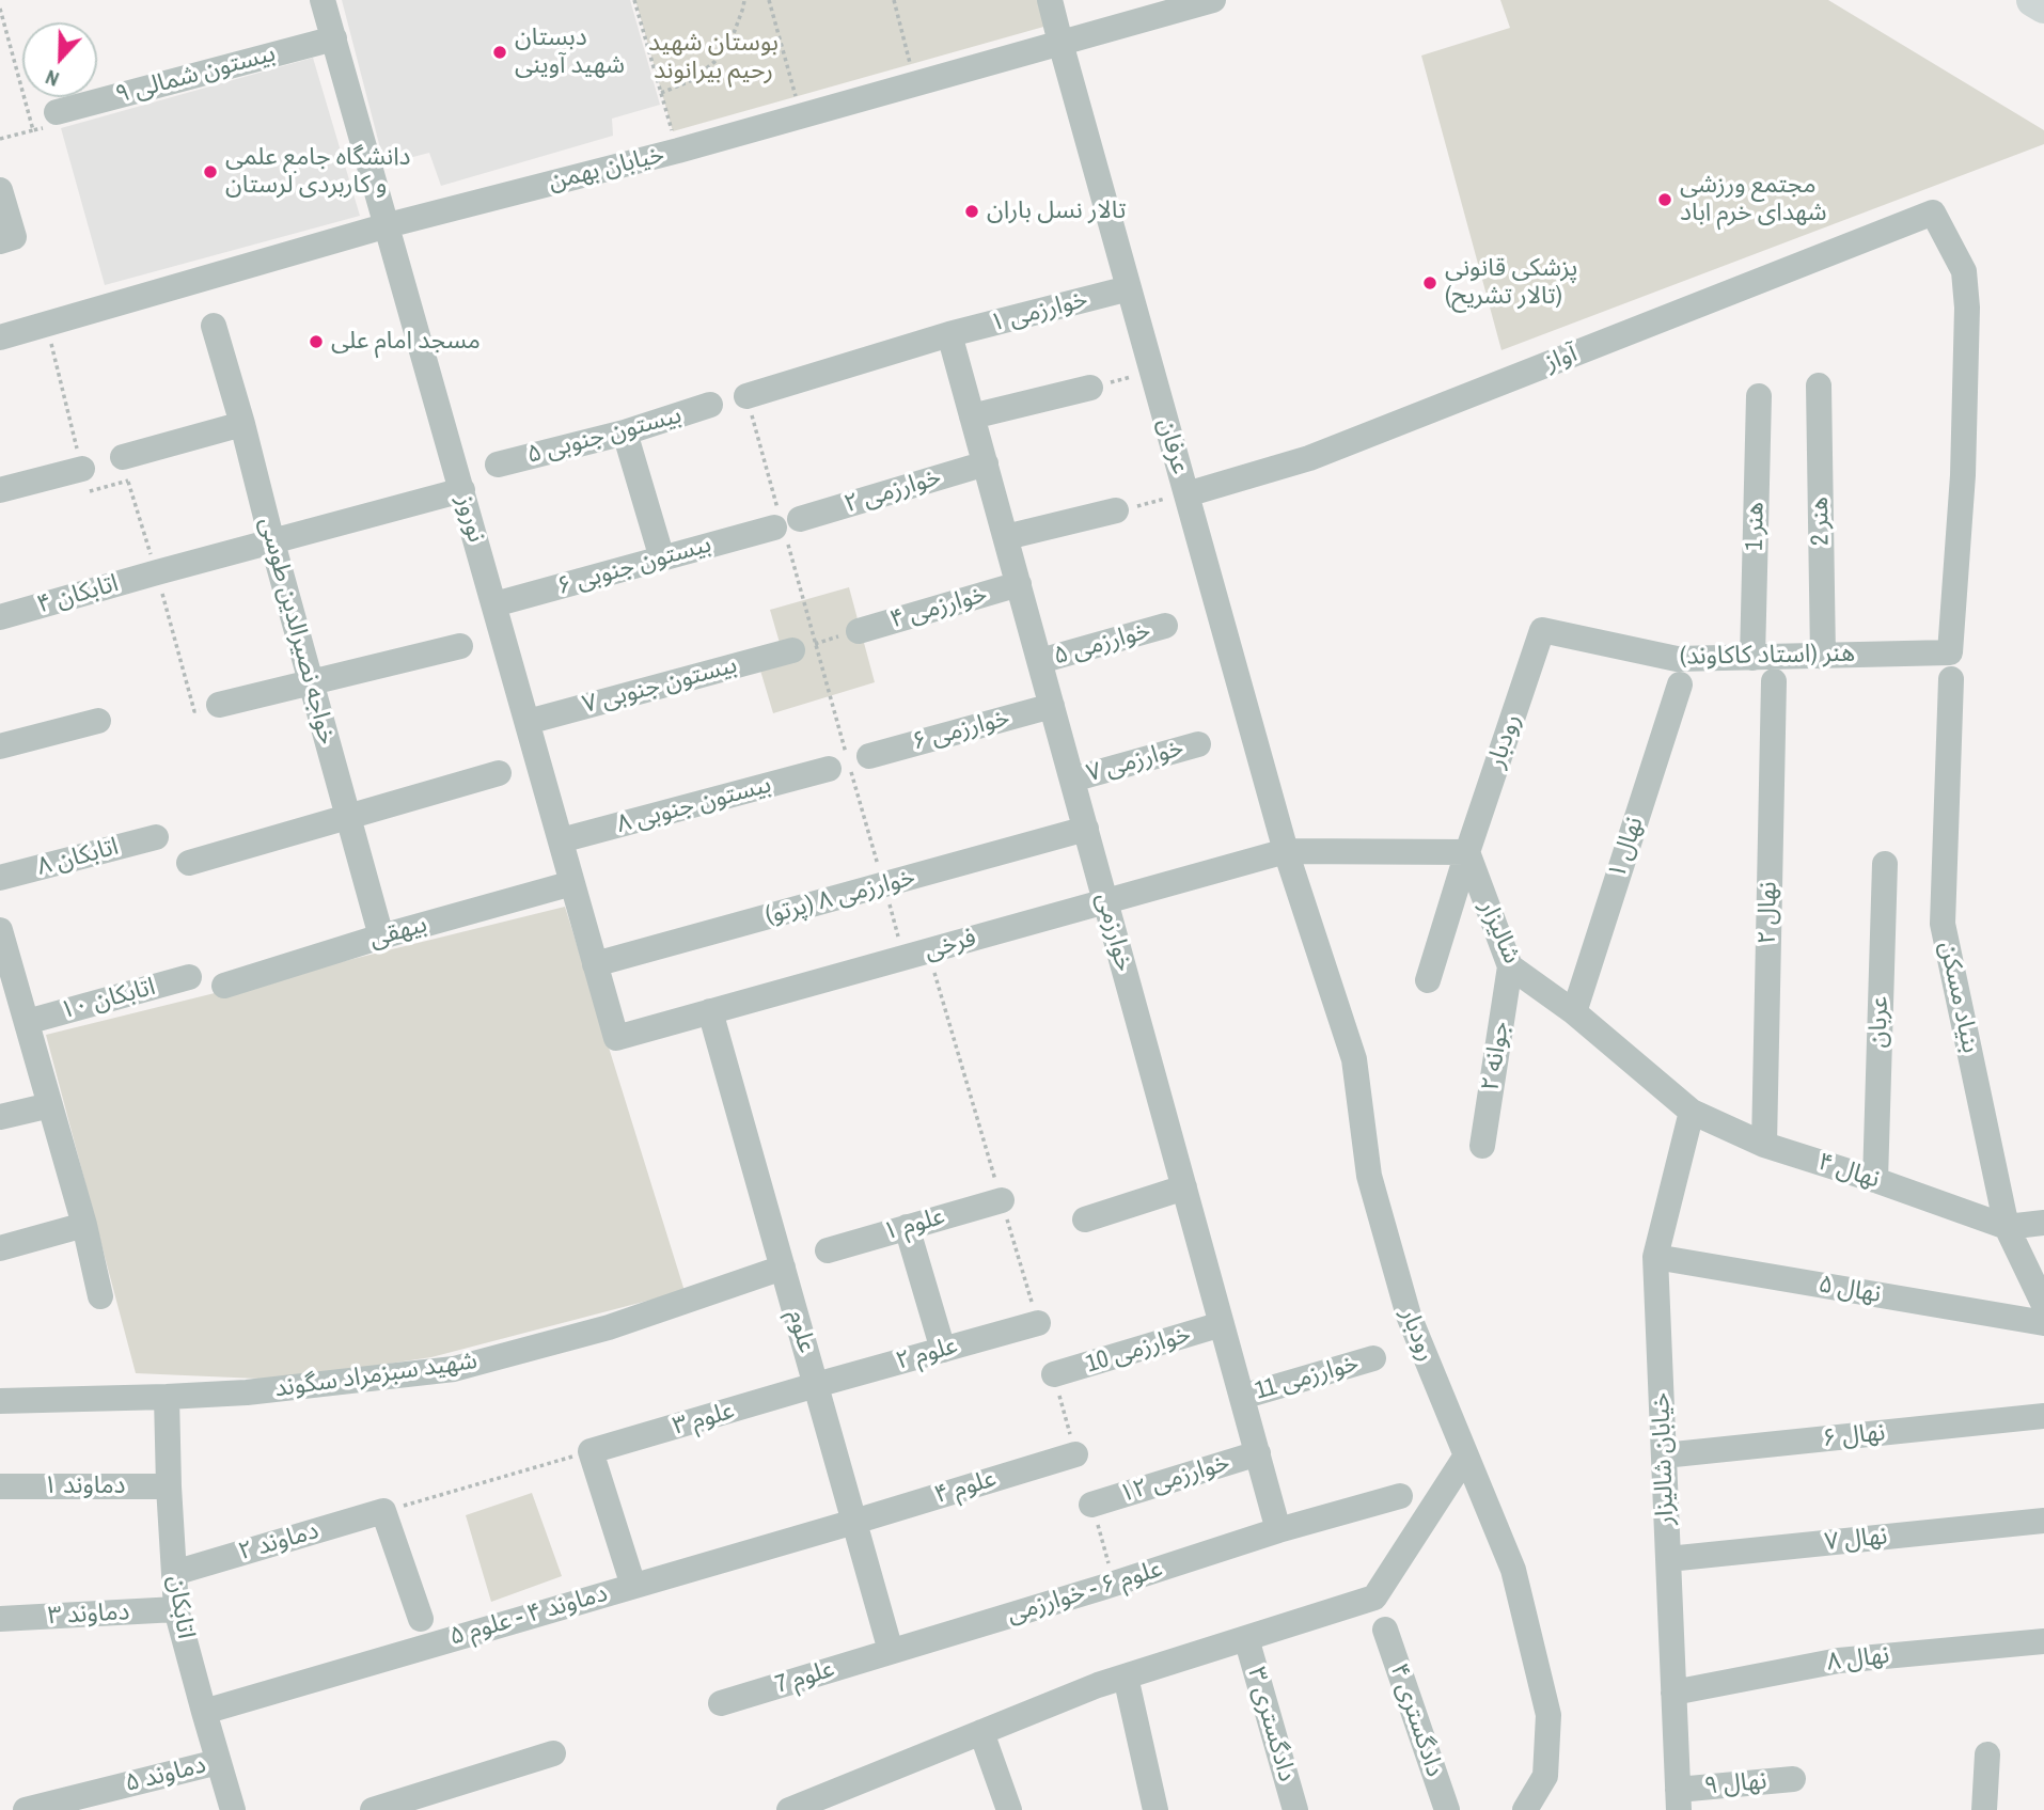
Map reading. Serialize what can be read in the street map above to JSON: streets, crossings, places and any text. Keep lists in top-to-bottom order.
{
  "streets": {
    "street": [
      "بیستون شمالی ۹",
      "خیابان بهمن",
      "خوارزمی ۱",
      "آواز",
      "بیستون جنوبی ۵",
      "عرفان",
      "خوارزمی ۲",
      "نوروز",
      "هنر 2",
      "هنر 1",
      "بیستون جنوبی ۶",
      "اتابکان ۴",
      "خوارزمی ۴",
      "خواجه نصیرالدین طوسی",
      "خوارزمی ۵",
      "هنر (استاد کاکاوند)",
      "بیستون جنوبی ۷",
      "خوارزمی ۶",
      "رودبار",
      "خوارزمی ۷",
      "بیستون جنوبی ۸",
      "نهال ۱",
      "اتابکان ۸",
      "خوارزمی ۸ (پرتو)",
      "نهال ۲",
      "بیهقی",
      "خوارزمی",
      "شالیزار",
      "فرخی",
      "بنیاد مسکن",
      "اتابکان ۱۰",
      "عربان",
      "جوانه ۲",
      "نهال ۴",
      "علوم ۱",
      "نهال ۵",
      "علوم",
      "خوارزمی 10",
      "علوم ۲",
      "شهید سبزمراد سگوند",
      "خوارزمی 11",
      "علوم ۳",
      "نهال ۶",
      "خیابان شالیزار",
      "خوارزمی ۱۲",
      "دماوند ۱",
      "علوم ۴",
      "نهال ۷",
      "دماوند ۲",
      "علوم ۶ - خوارزمی",
      "اتابکان",
      "دماوند ۳",
      "دماوند ۴ - علوم ۵",
      "نهال ۸",
      "علوم 7",
      "دادگستری ۴",
      "دادگستری ۳",
      "دماوند ۵",
      "نهال ۹"
    ]
  },
  "crossings": [
    ["بیستون شمالی ۹", "نوروز"],
    ["خیابان بهمن", "عرفان"],
    ["خیابان بهمن", "نوروز"],
    ["خوارزمی ۱", "عرفان"],
    ["خوارزمی ۱", "خوارزمی"],
    ["آواز", "عرفان"],
    ["آواز", "هنر (استاد کاکاوند)"],
    ["عرفان", "رودبار"],
    ["عرفان", "فرخی"],
    ["خوارزمی ۲", "بیستون جنوبی ۶"],
    ["خوارزمی ۲", "خوارزمی"],
    ["نوروز", "بیستون جنوبی ۶"],
    ["نوروز", "اتابکان ۴"],
    ["نوروز", "بیستون جنوبی ۷"],
    ["نوروز", "بیستون جنوبی ۸"],
    ["نوروز", "خوارزمی ۸ (پرتو)"],
    ["نوروز", "بیهقی"],
    ["نوروز", "فرخی"],
    ["هنر 2", "هنر (استاد کاکاوند)"],
    ["هنر 1", "هنر (استاد کاکاوند)"],
    ["اتابکان ۴", "خواجه نصیرالدین طوسی"],
    ["خوارزمی ۴", "خوارزمی"],
    ["خواجه نصیرالدین طوسی", "بیهقی"],
    ["خوارزمی ۵", "خوارزمی"],
    ["هنر (استاد کاکاوند)", "رودبار"],
    ["خوارزمی ۶", "خوارزمی"],
    ["رودبار", "شالیزار"],
    ["رودبار", "فرخی"],
    ["خوارزمی ۷", "خوارزمی"],
    ["نهال ۱", "شالیزار"],
    ["خوارزمی ۸ (پرتو)", "خوارزمی"],
    ["نهال ۲", "نهال ۴"],
    ["خوارزمی", "فرخی"],
    ["خوارزمی", "خوارزمی 10"],
    ["خوارزمی", "خوارزمی 11"],
    ["خوارزمی", "خوارزمی ۱۲"],
    ["خوارزمی", "علوم ۶ - خوارزمی"],
    ["شالیزار", "جوانه ۲"],
    ["شالیزار", "نهال ۴"],
    ["شالیزار", "خیابان شالیزار"],
    ["فرخی", "علوم"],
    ["بنیاد مسکن", "نهال ۴"],
    ["عربان", "نهال ۴"],
    ["نهال ۴", "خیابان شالیزار"],
    ["نهال ۵", "خیابان شالیزار"],
    ["علوم", "علوم ۲"],
    ["علوم", "شهید سبزمراد سگوند"],
    ["علوم", "علوم ۳"],
    ["علوم", "علوم ۴"],
    ["علوم", "علوم ۶ - خوارزمی"],
    ["علوم", "دماوند ۴ - علوم ۵"],
    ["علوم", "علوم 7"],
    ["علوم ۲", "علوم ۳"],
    ["شهید سبزمراد سگوند", "اتابکان"],
    ["نهال ۶", "خیابان شالیزار"],
    ["خیابان شالیزار", "نهال ۷"],
    ["خیابان شالیزار", "نهال ۸"],
    ["خیابان شالیزار", "نهال ۹"],
    ["دماوند ۱", "اتابکان"],
    ["علوم ۴", "دماوند ۴ - علوم ۵"],
    ["دماوند ۲", "اتابکان"],
    ["علوم ۶ - خوارزمی", "علوم 7"],
    ["اتابکان", "دماوند ۳"],
    ["اتابکان", "دماوند ۴ - علوم ۵"],
    ["اتابکان", "دماوند ۵"]
  ],
  "parks": ["بوستان شهید رحیم بیرانوند"],
  "places": [
    "دبستان شهید آوینی",
    "دانشگاه جامع علمی و کاربردی لرستان",
    "مجتمع ورزشی شهدای خرم اباد",
    "تالار نسل باران",
    "پزشکی قانونی (تالار تشریح)",
    "مسجد امام علی"
  ],
  "north": "bottom"
}
